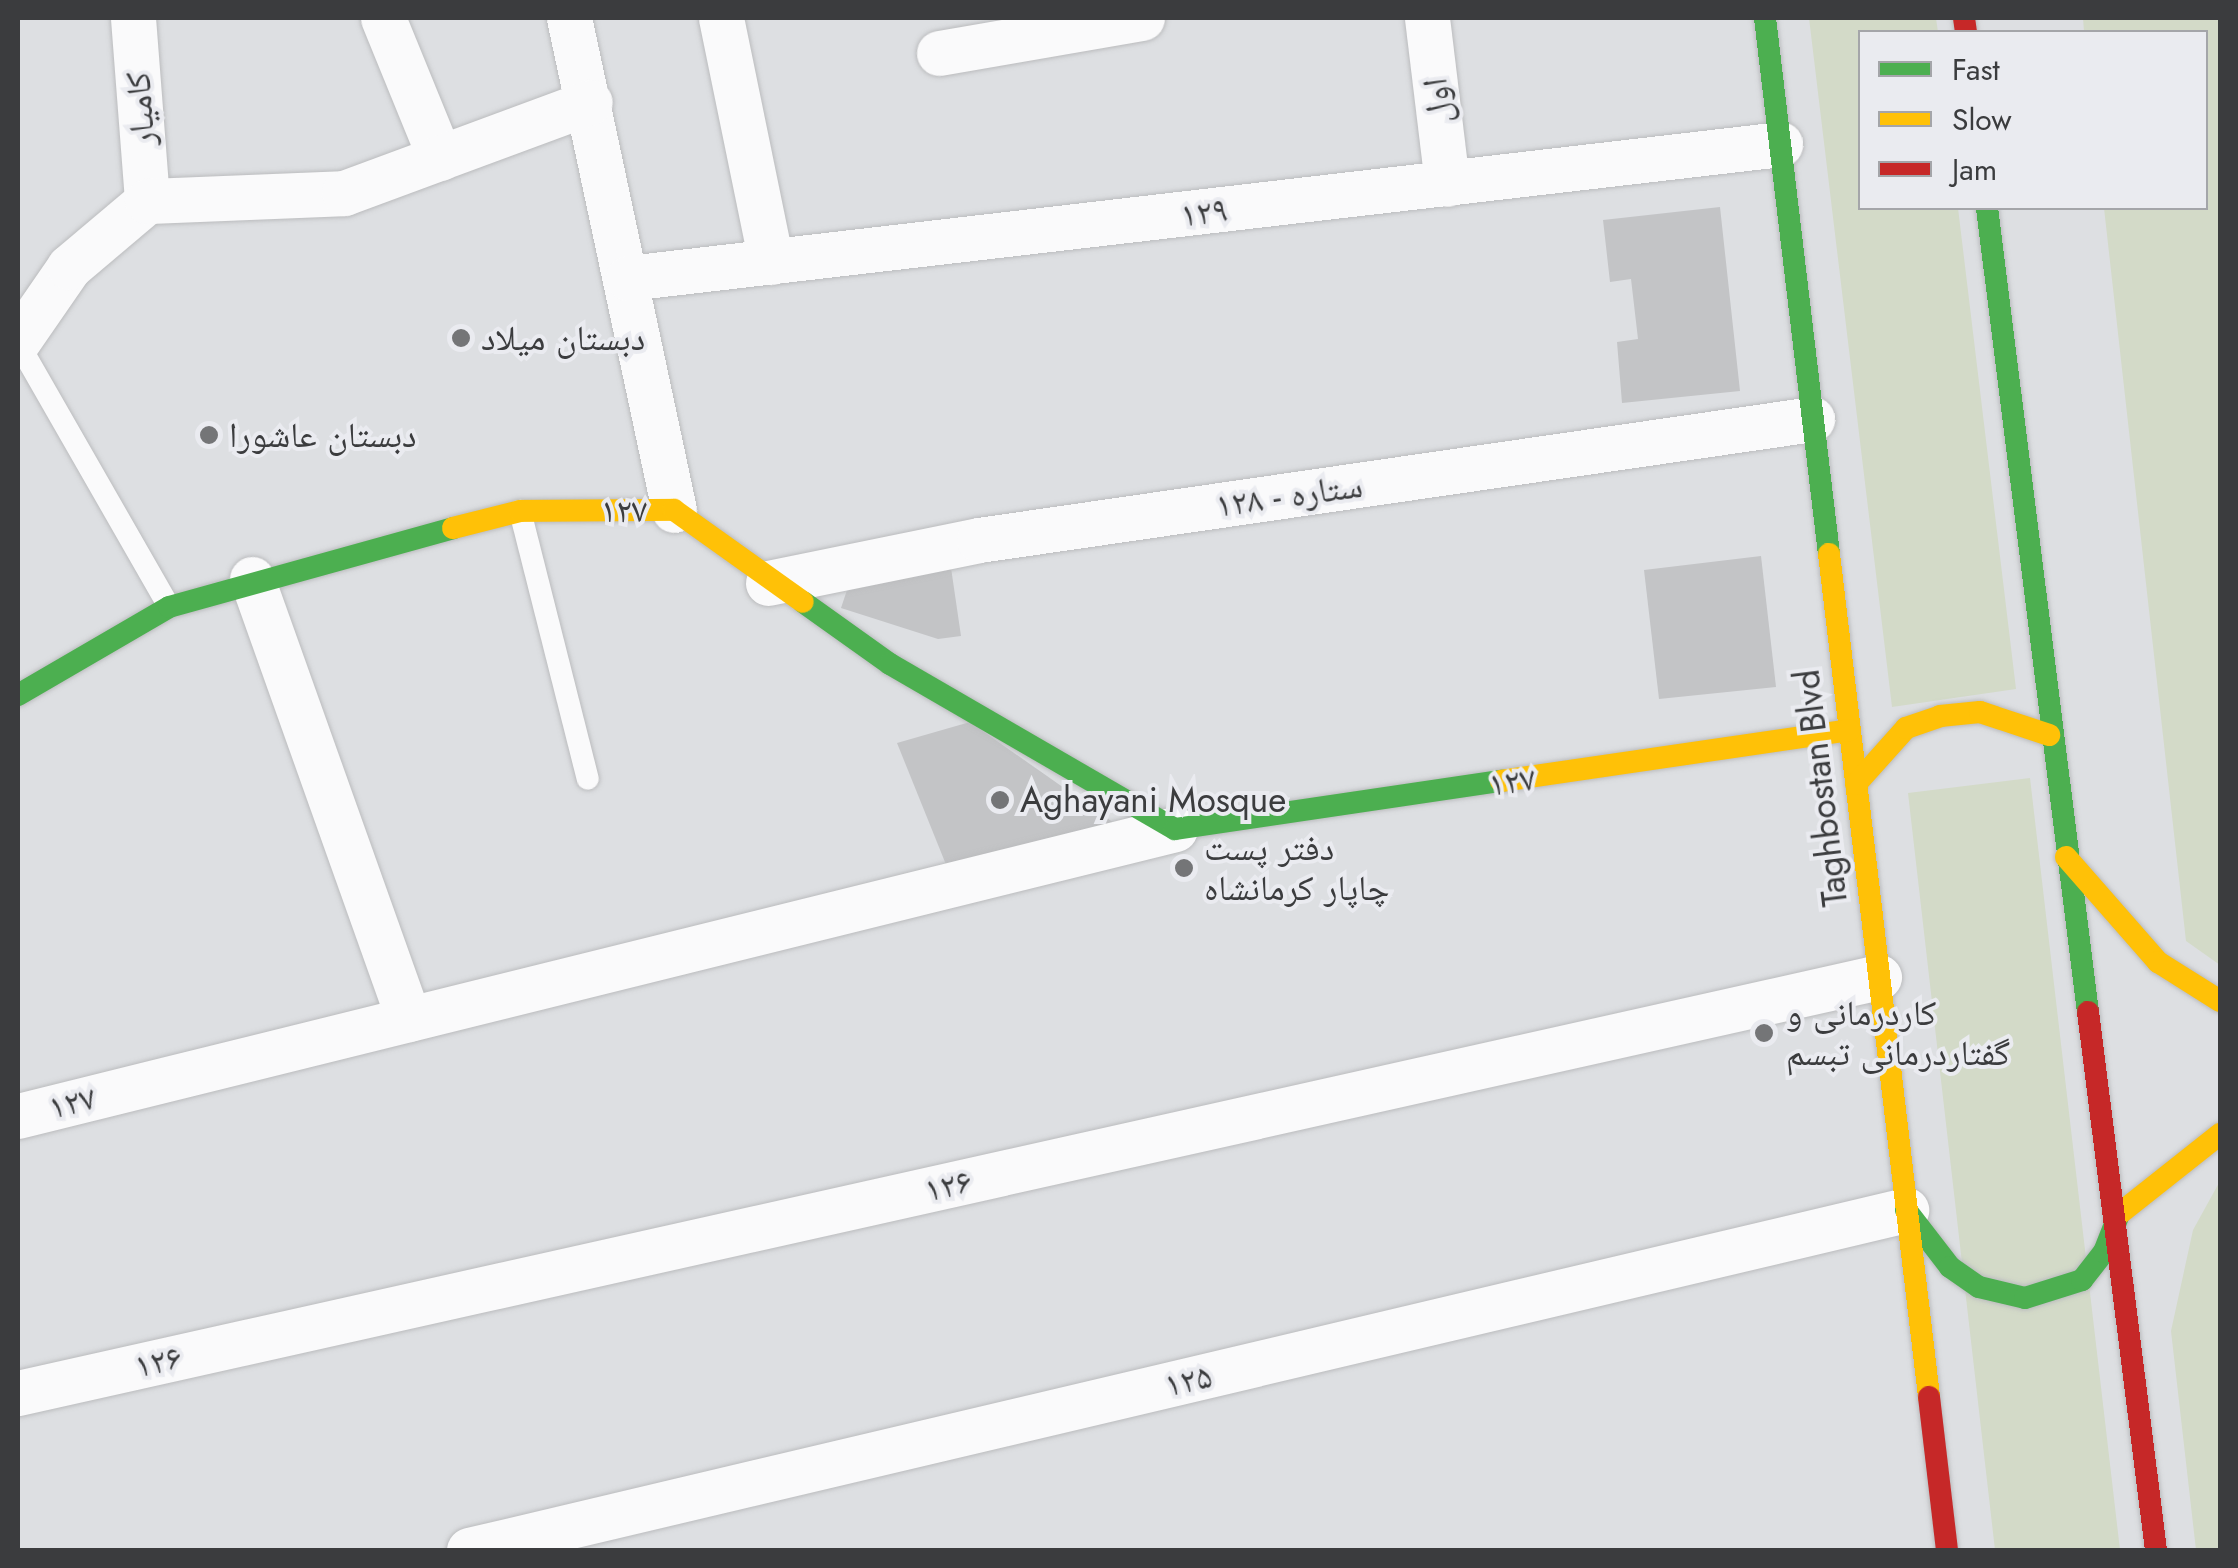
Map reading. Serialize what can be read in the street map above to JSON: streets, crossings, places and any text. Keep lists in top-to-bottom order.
{
  "streets": {
    "main road": ["۱۲۷", "Taghbostan Blvd"],
    "street": [
      "اول",
      "کامیار",
      "۱۲۹",
      "۱۲۸ - ستاره",
      "۱۲۶",
      "۱۲۵"
    ]
  },
  "crossings": [
    ["اول", "۱۲۹"],
    ["۱۲۹", "Taghbostan Blvd"],
    ["۱۲۸ - ستاره", "۱۲۷"],
    ["۱۲۸ - ستاره", "Taghbostan Blvd"],
    ["۱۲۷", "Taghbostan Blvd"],
    ["Taghbostan Blvd", "۱۲۶"],
    ["Taghbostan Blvd", "۱۲۵"]
  ],
  "places": [
    "دبستان میلاد",
    "دبستان عاشورا",
    "Aghayani Mosque",
    "دفتر پست چاپار کرمانشاه",
    "کاردرمانی و گفتاردرمانی تبسم"
  ],
  "legend": ["Fast", "Slow", "Jam"]
}
